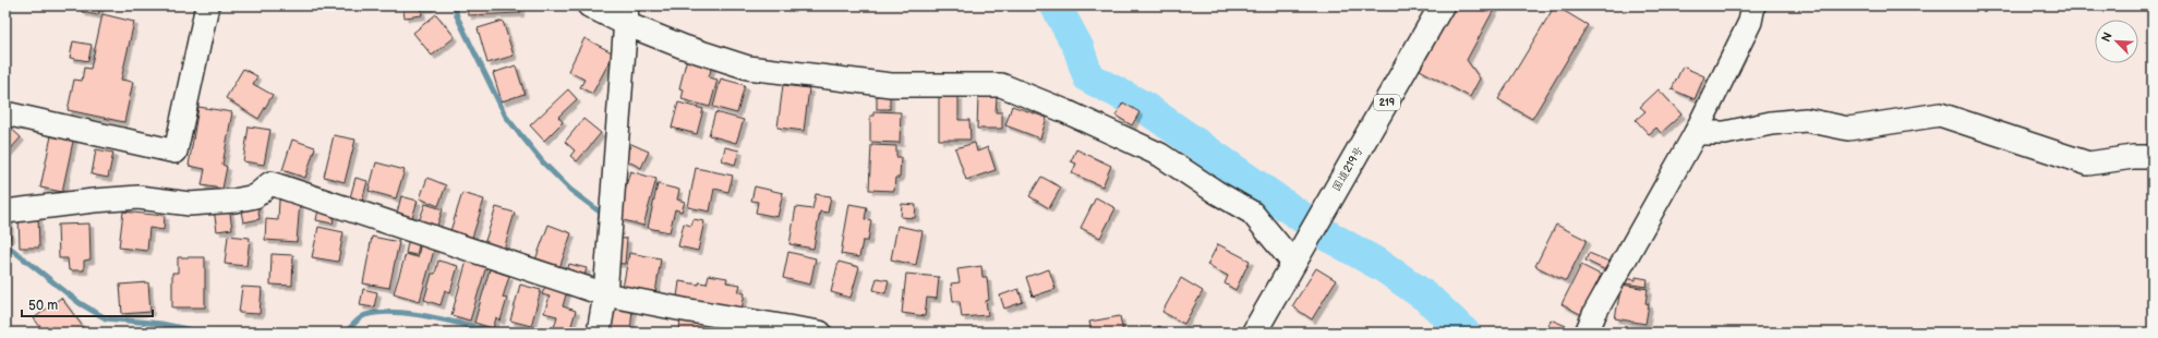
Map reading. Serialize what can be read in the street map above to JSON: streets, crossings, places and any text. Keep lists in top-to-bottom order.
{
  "streets": {
    "highway": ["219", "国道219号"]
  },
  "scale_bar": "50 m",
  "north": "top left"
}
